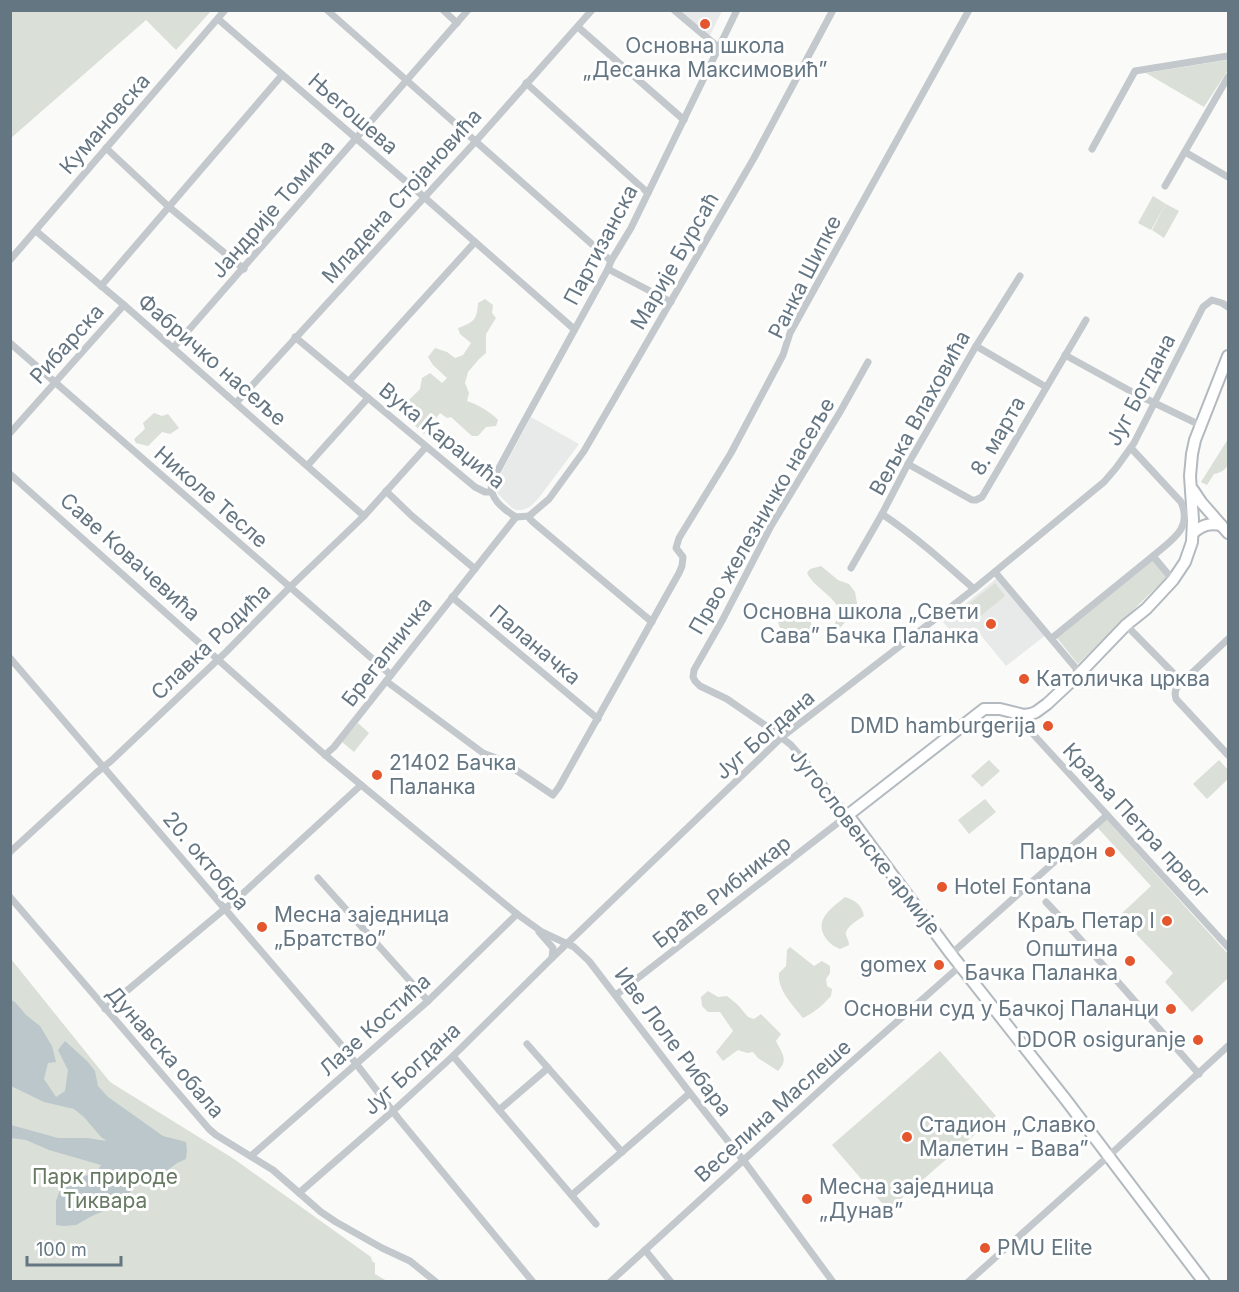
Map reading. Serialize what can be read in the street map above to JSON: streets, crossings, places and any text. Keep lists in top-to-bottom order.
{
  "streets": {
    "street": [
      "Његошева",
      "Кумановска",
      "Младена Стојановића",
      "Јандрије Томића",
      "Партизанска",
      "Марије Бурсаћ",
      "Ранка Шипке",
      "Рибарска",
      "Фабричко насеље",
      "Југ Богдана",
      "Вељка Влаховића",
      "Вука Караџића",
      "8. марта",
      "Николе Тесле",
      "Прво железничко насеље",
      "Саве Ковачевића",
      "Славка Родића",
      "Паланачка",
      "Брегалничка",
      "Краља Петра првог",
      "Југословенске армије",
      "20. октобра",
      "Браће Рибникар",
      "Лазе Костића",
      "Иве Лоле Рибара",
      "Дунавска обала",
      "Веселина Маслеше"
    ]
  },
  "crossings": [
    ["Његошева", "Кумановска"],
    ["Његошева", "Младена Стојановића"],
    ["Његошева", "Јандрије Томића"],
    ["Његошева", "Партизанска"],
    ["Кумановска", "Фабричко насеље"],
    ["Младена Стојановића", "Фабричко насеље"],
    ["Младена Стојановића", "Вука Караџића"],
    ["Јандрије Томића", "Фабричко насеље"],
    ["Партизанска", "Вука Караџића"],
    ["Ранка Шипке", "Прво железничко насеље"],
    ["Рибарска", "Фабричко насеље"],
    ["Рибарска", "Николе Тесле"],
    ["Фабричко насеље", "Славка Родића"],
    ["Југ Богдана", "Југословенске армије"],
    ["Југ Богдана", "20. октобра"],
    ["Југ Богдана", "Иве Лоле Рибара"],
    ["Југ Богдана", "Дунавска обала"],
    ["Вељка Влаховића", "8. марта"],
    ["Вука Караџића", "Славка Родића"],
    ["Вука Караџића", "Брегалничка"],
    ["Николе Тесле", "Прво железничко насеље"],
    ["Николе Тесле", "Славка Родића"],
    ["Николе Тесле", "Брегалничка"],
    ["Прво железничко насеље", "Паланачка"],
    ["Прво железничко насеље", "Југословенске армије"],
    ["Саве Ковачевића", "Славка Родића"],
    ["Саве Ковачевића", "Брегалничка"],
    ["Саве Ковачевића", "Лазе Костића"],
    ["Саве Ковачевића", "Иве Лоле Рибара"],
    ["Славка Родића", "20. октобра"],
    ["Паланачка", "Брегалничка"],
    ["Југословенске армије", "Браће Рибникар"],
    ["Југословенске армије", "Веселина Маслеше"],
    ["20. октобра", "Лазе Костића"],
    ["Браће Рибникар", "Иве Лоле Рибара"],
    ["Лазе Костића", "Дунавска обала"],
    ["Иве Лоле Рибара", "Веселина Маслеше"]
  ],
  "parks": ["Парк природе Тиквара"],
  "places": [
    "Основна школа „Десанка Максимовић”",
    "Основна школа „Свети Сава” Бачка Паланка",
    "Католичка црква",
    "DMD hamburgerija",
    "21402 Бачка Паланка",
    "Пардон",
    "Hotel Fontana",
    "Краљ Петар I",
    "Месна заједница „Братство”",
    "Општина Бачка Паланка",
    "gomex",
    "Основни суд у Бачкој Паланци",
    "DDOR osiguranje",
    "Стадион „Славко Малетин - Вава”",
    "Месна заједница „Дунав”",
    "PMU Elite"
  ],
  "scale_bar": "100 m"
}
